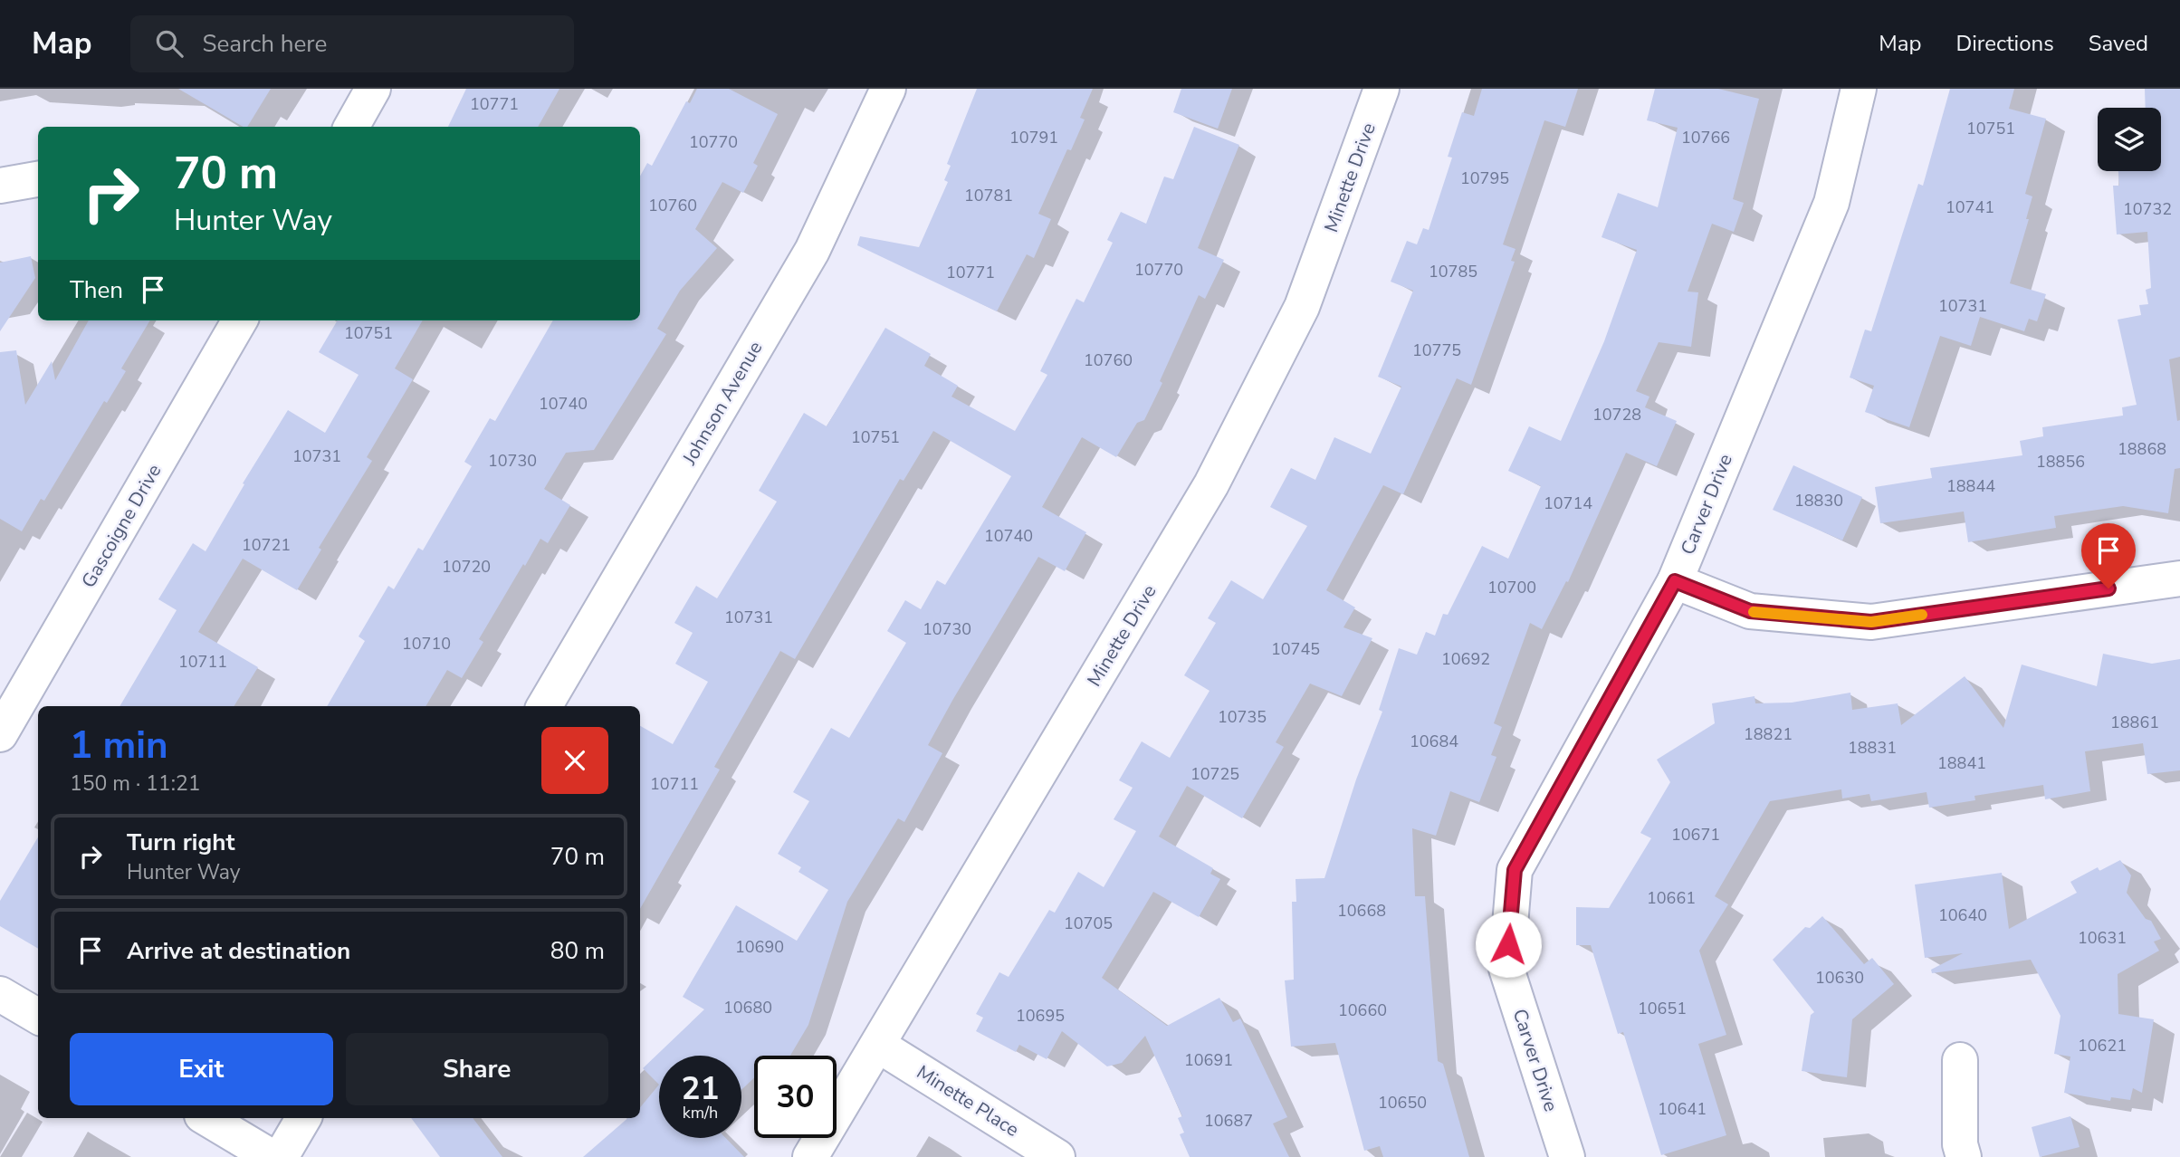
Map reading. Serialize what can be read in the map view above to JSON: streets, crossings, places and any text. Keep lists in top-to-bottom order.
{
  "streets": {
    "street": [
      "Minette Drive",
      "Johnson Avenue",
      "Carver Drive",
      "Gascoigne Drive",
      "Minette Place"
    ]
  },
  "crossings": [
    ["Minette Drive", "Minette Place"]
  ],
  "house_numbers": [
    "10771",
    "10751",
    "10791",
    "10766",
    "10770",
    "10795",
    "10781",
    "10760",
    "10741",
    "10732",
    "10770",
    "10785",
    "10771",
    "10731",
    "10751",
    "10775",
    "10760",
    "10740",
    "10728",
    "10751",
    "18868",
    "10731",
    "10730",
    "18856",
    "18844",
    "18830",
    "10714",
    "10740",
    "10721",
    "10720",
    "10700",
    "10731",
    "10730",
    "10710",
    "10745",
    "10692",
    "10711",
    "10735",
    "18861",
    "18821",
    "10684",
    "18831",
    "18841",
    "10725",
    "10711",
    "10671",
    "10661",
    "10668",
    "10640",
    "10705",
    "10631",
    "10690",
    "10630",
    "10680",
    "10651",
    "10660",
    "10695",
    "10621",
    "10691",
    "10650",
    "10641",
    "10687"
  ],
  "page": {
    "header": "Map",
    "search": "Search here",
    "nav": ["Map", "Directions", "Saved"],
    "turn": ["70 m", "Hunter Way"],
    "then": "Then",
    "heading": ["1 min", "150 m · 11:21"],
    "list": [
      {
        "name": "Turn right",
        "note": "Hunter Way",
        "value": "70 m"
      },
      {
        "name": "Arrive at destination",
        "value": "80 m"
      }
    ],
    "buttons": ["Exit", "Share"],
    "speed": "21 km/h",
    "limit": "30"
  }
}
